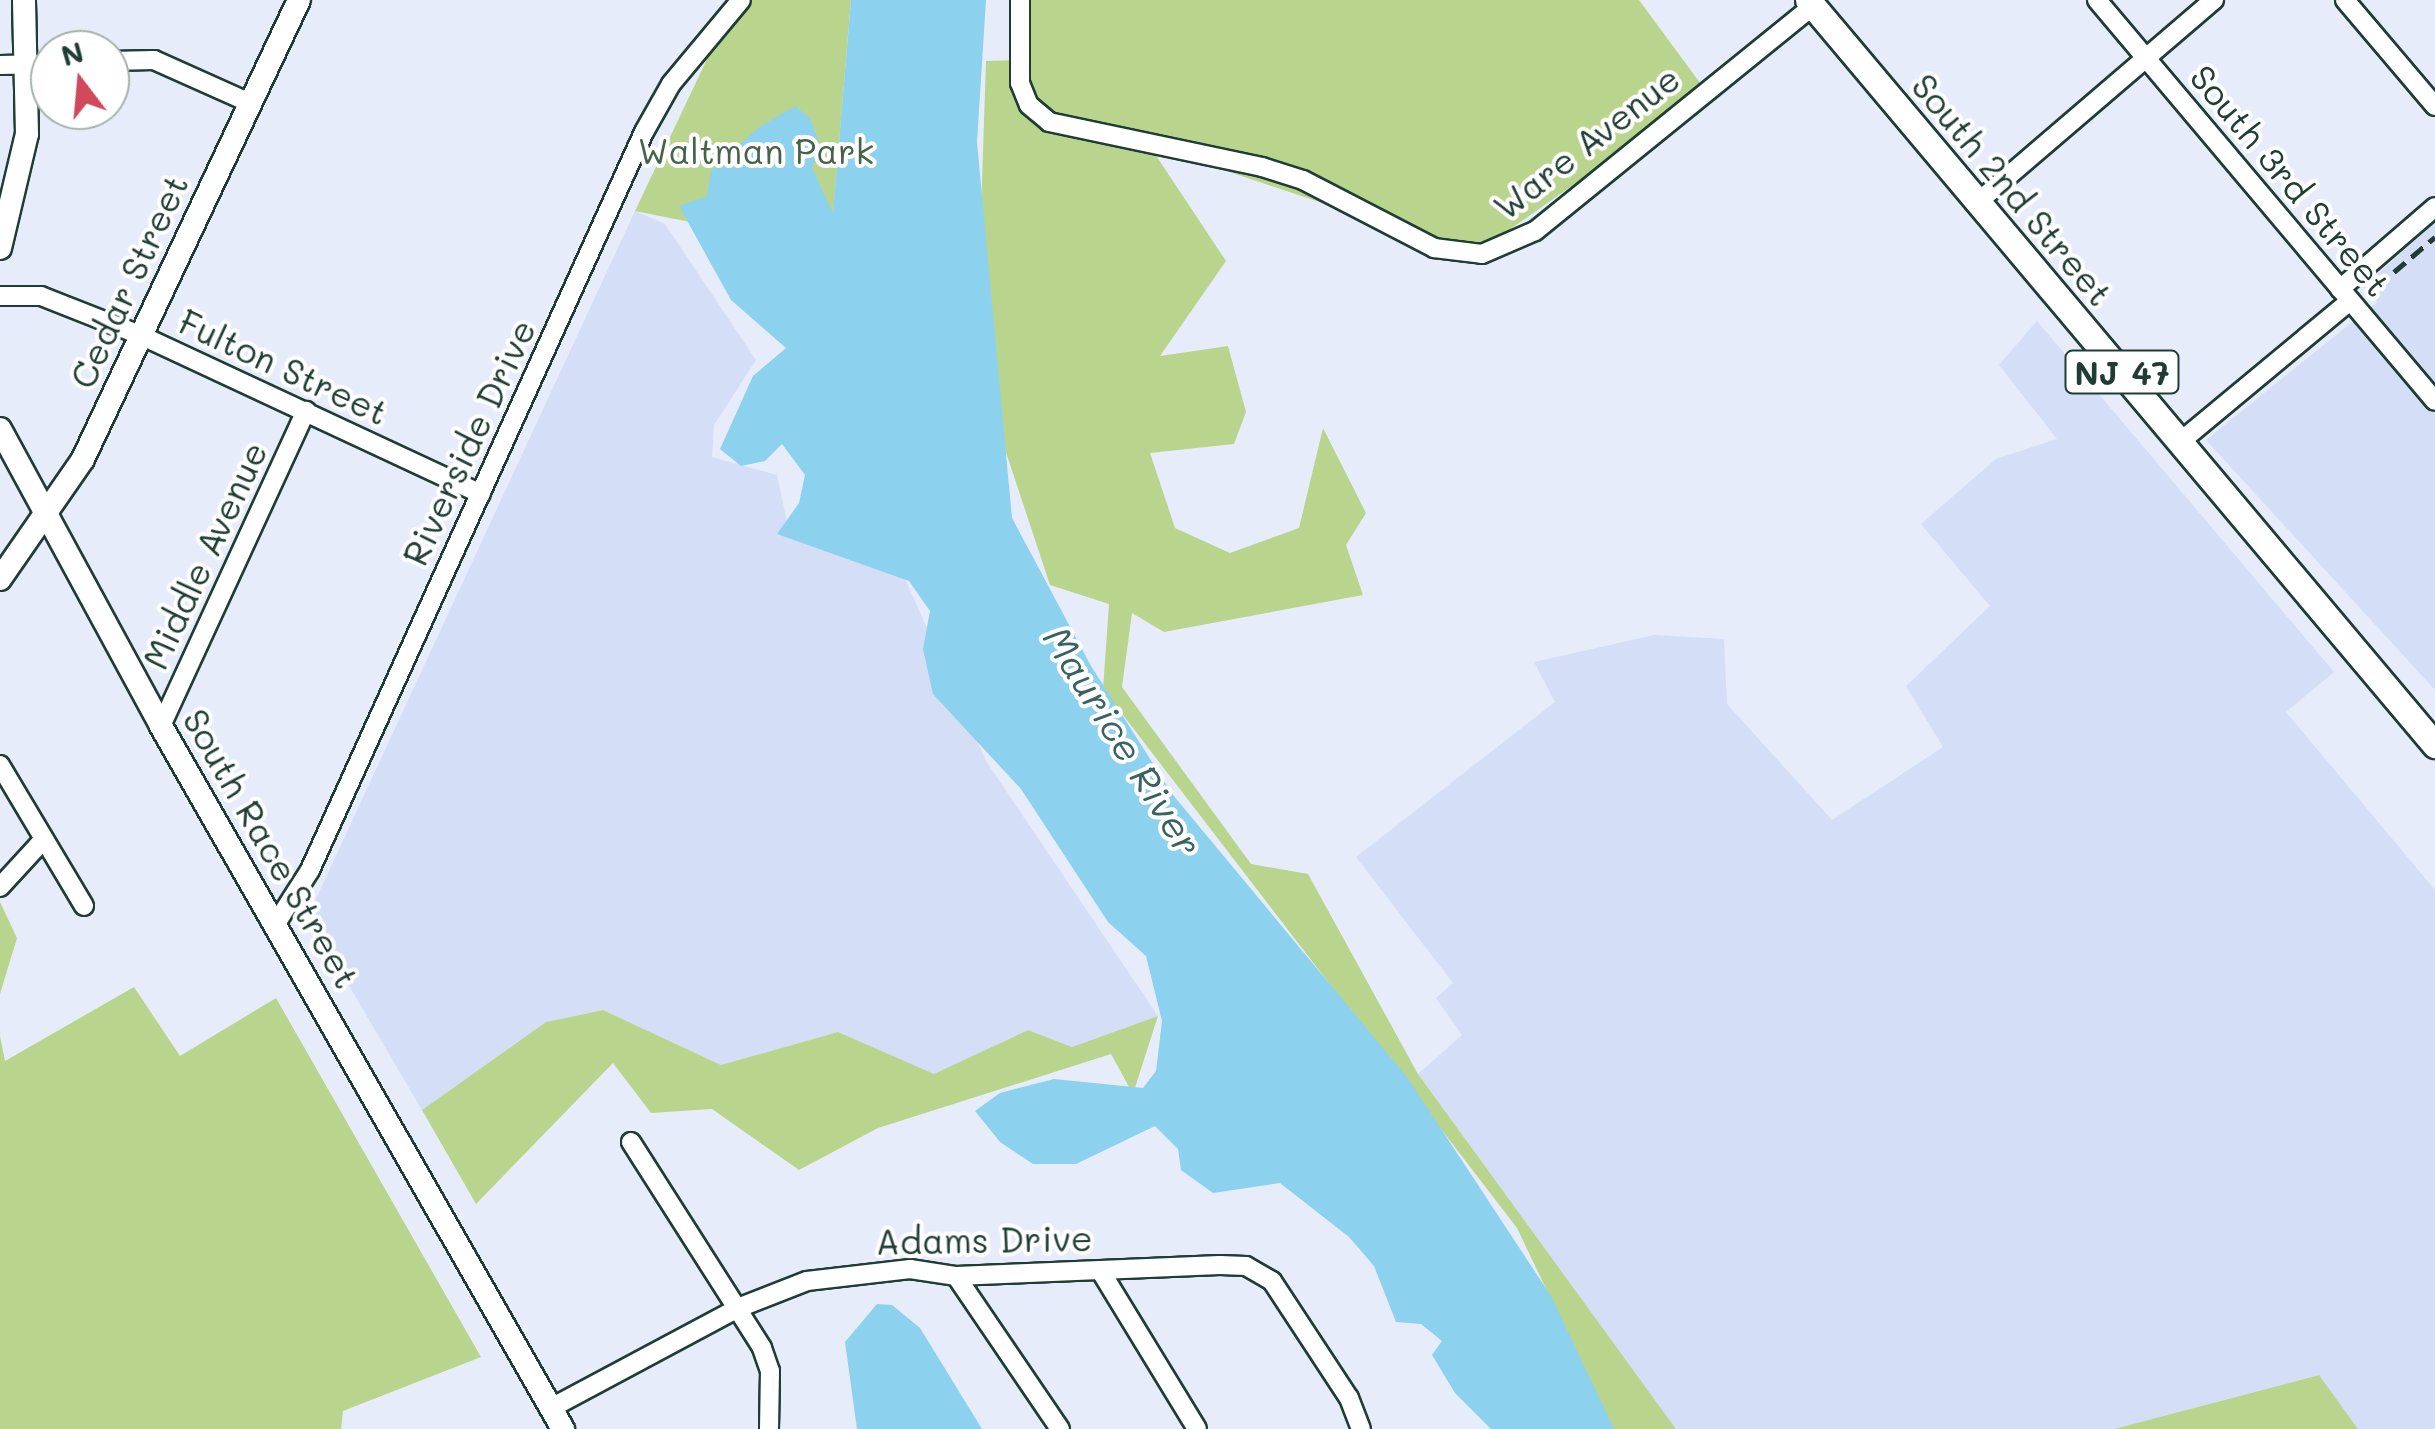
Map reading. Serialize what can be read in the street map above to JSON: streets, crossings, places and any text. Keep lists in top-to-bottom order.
{
  "streets": {
    "main road": [
      "South 2nd Street",
      "Cedar Street",
      "NJ 47",
      "South Race Street"
    ],
    "street": [
      "Ware Avenue",
      "South 3rd Street",
      "Fulton Street",
      "Riverside Drive",
      "Middle Avenue",
      "Adams Drive"
    ]
  },
  "crossings": [
    ["Ware Avenue", "South 2nd Street"],
    ["Cedar Street", "Fulton Street"],
    ["Cedar Street", "South Race Street"],
    ["Fulton Street", "Riverside Drive"],
    ["Fulton Street", "Middle Avenue"],
    ["Riverside Drive", "South Race Street"],
    ["Middle Avenue", "South Race Street"],
    ["South Race Street", "Adams Drive"]
  ],
  "water": ["Maurice River"],
  "parks": ["Waltman Park"],
  "north": "top"
}
